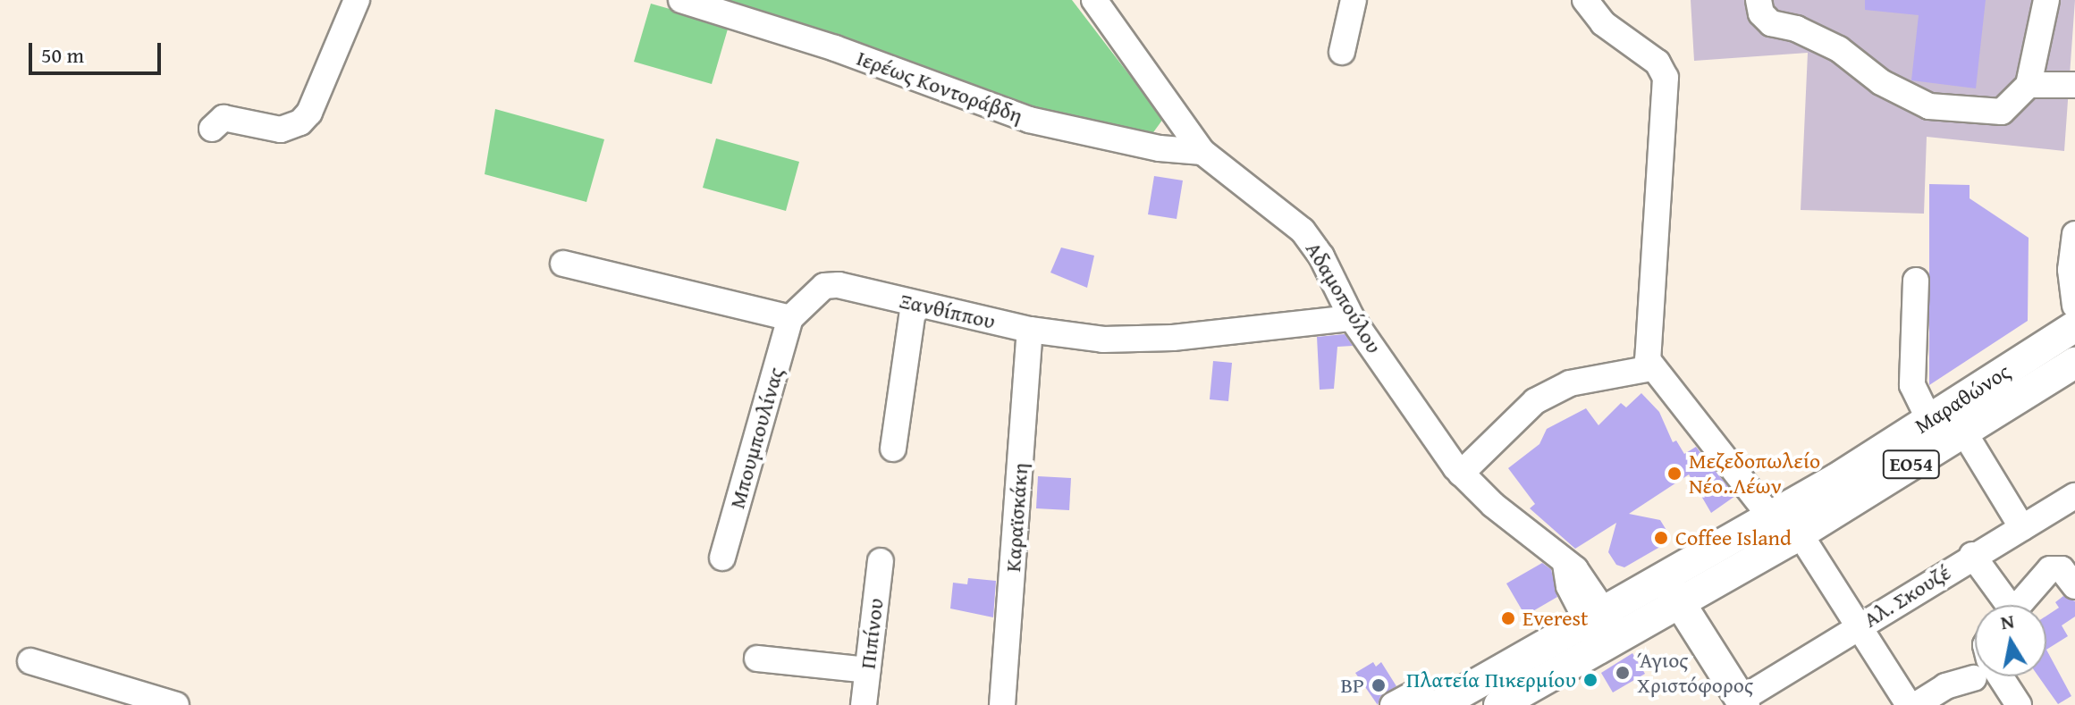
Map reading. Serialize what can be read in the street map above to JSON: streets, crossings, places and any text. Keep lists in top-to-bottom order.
{
  "streets": {
    "main road": ["Μαραθώνος", "ΕΟ54"],
    "street": [
      "Ιερέως Κοντοράβδη",
      "Αδαμοπούλου",
      "Ξανθίππου",
      "Μπουμπουλίνας",
      "Καραϊσκάκη",
      "Αλ. Σκουζέ",
      "Πιπίνου"
    ]
  },
  "crossings": [
    ["Ιερέως Κοντοράβδη", "Αδαμοπούλου"],
    ["Αδαμοπούλου", "Ξανθίππου"],
    ["Αδαμοπούλου", "Μαραθώνος"],
    ["Ξανθίππου", "Μπουμπουλίνας"],
    ["Ξανθίππου", "Καραϊσκάκη"]
  ],
  "places": [
    "Μεζεδοπωλείο Νέο..Λέων",
    "Coffee Island",
    "Everest",
    "Άγιος Χριστόφορος",
    "Πλατεία Πικερμίου",
    "BP"
  ],
  "scale_bar": "50 m",
  "north": "top"
}
